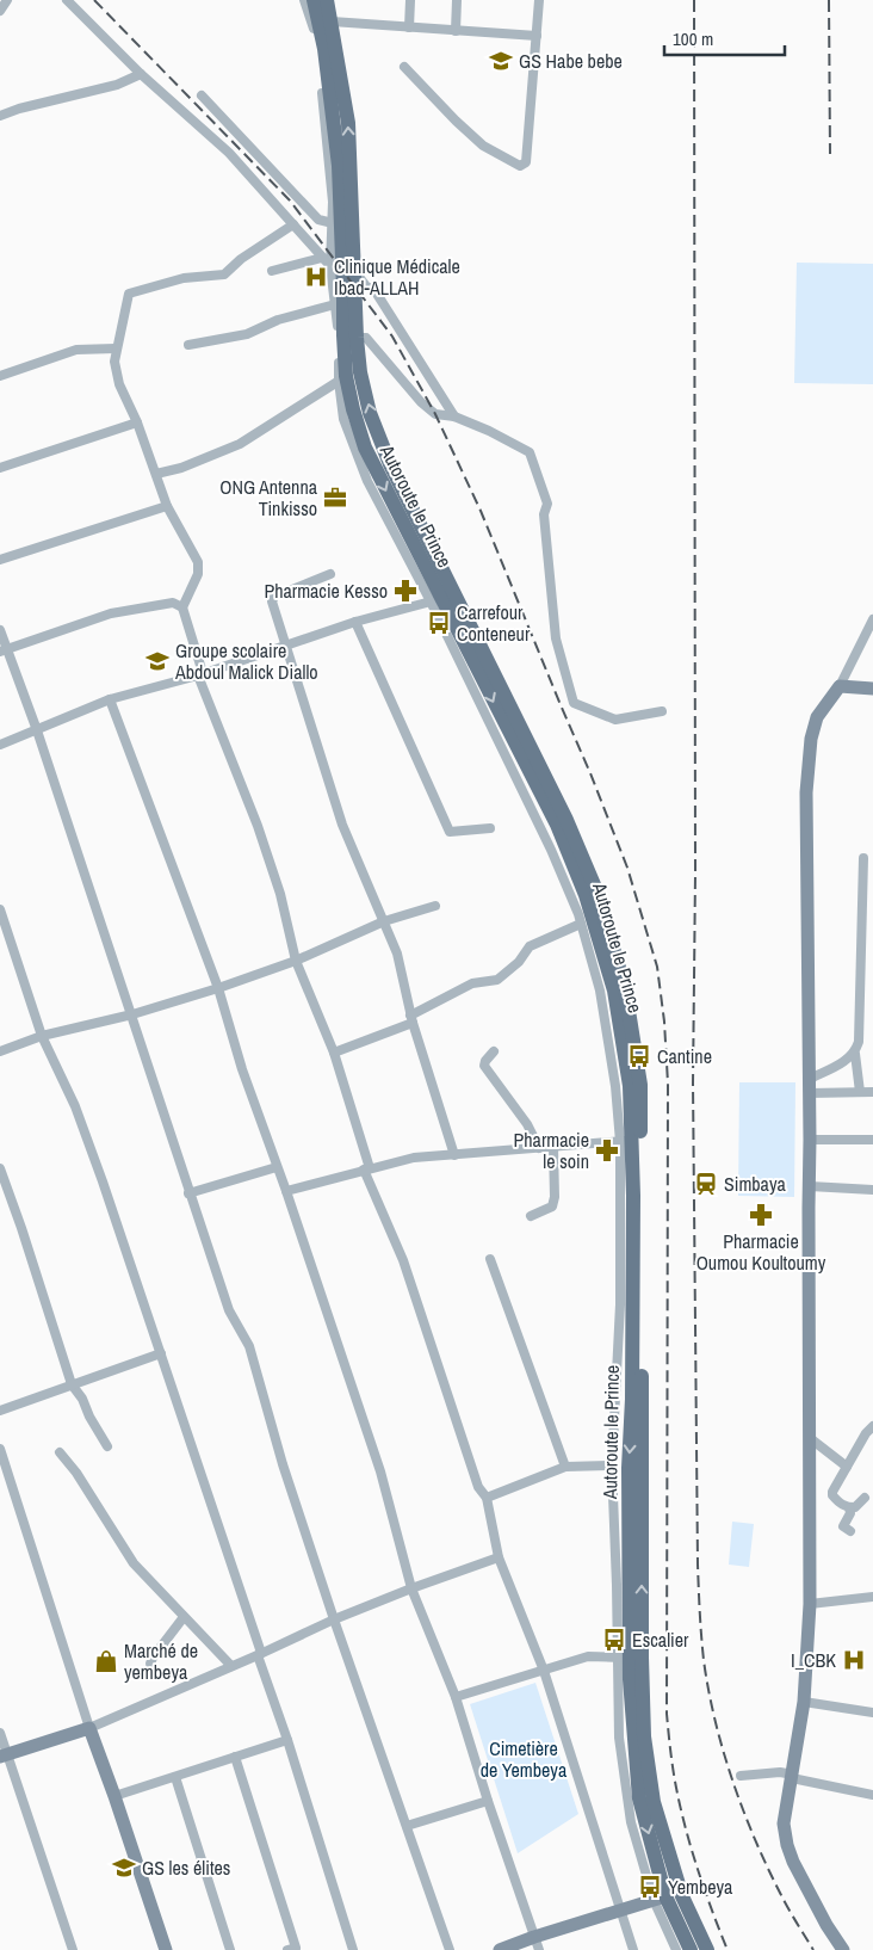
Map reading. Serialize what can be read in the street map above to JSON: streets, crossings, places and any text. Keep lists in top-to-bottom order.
{
  "streets": {
    "main road": ["Autoroute le Prince"]
  },
  "parks": ["Cimetière de Yembeya"],
  "places": {
    "school or university": ["GS Habe bebe", "Groupe scolaire Abdoul Malick Diallo", "GS les élites"],
    "hospital": ["Clinique Médicale Ibad-ALLAH", "I_CBK"],
    "office": ["ONG Antenna Tinkisso"],
    "pharmacy": ["Pharmacie Kesso", "Pharmacie le soin", "Pharmacie Oumou Koultoumy"],
    "bus stop": [
      "Carrefour Conteneur",
      "Cantine",
      "Escalier",
      "Yembeya"
    ],
    "station": ["Simbaya"],
    "shop": ["Marché de yembeya"]
  },
  "scale_bar": "100 m"
}
